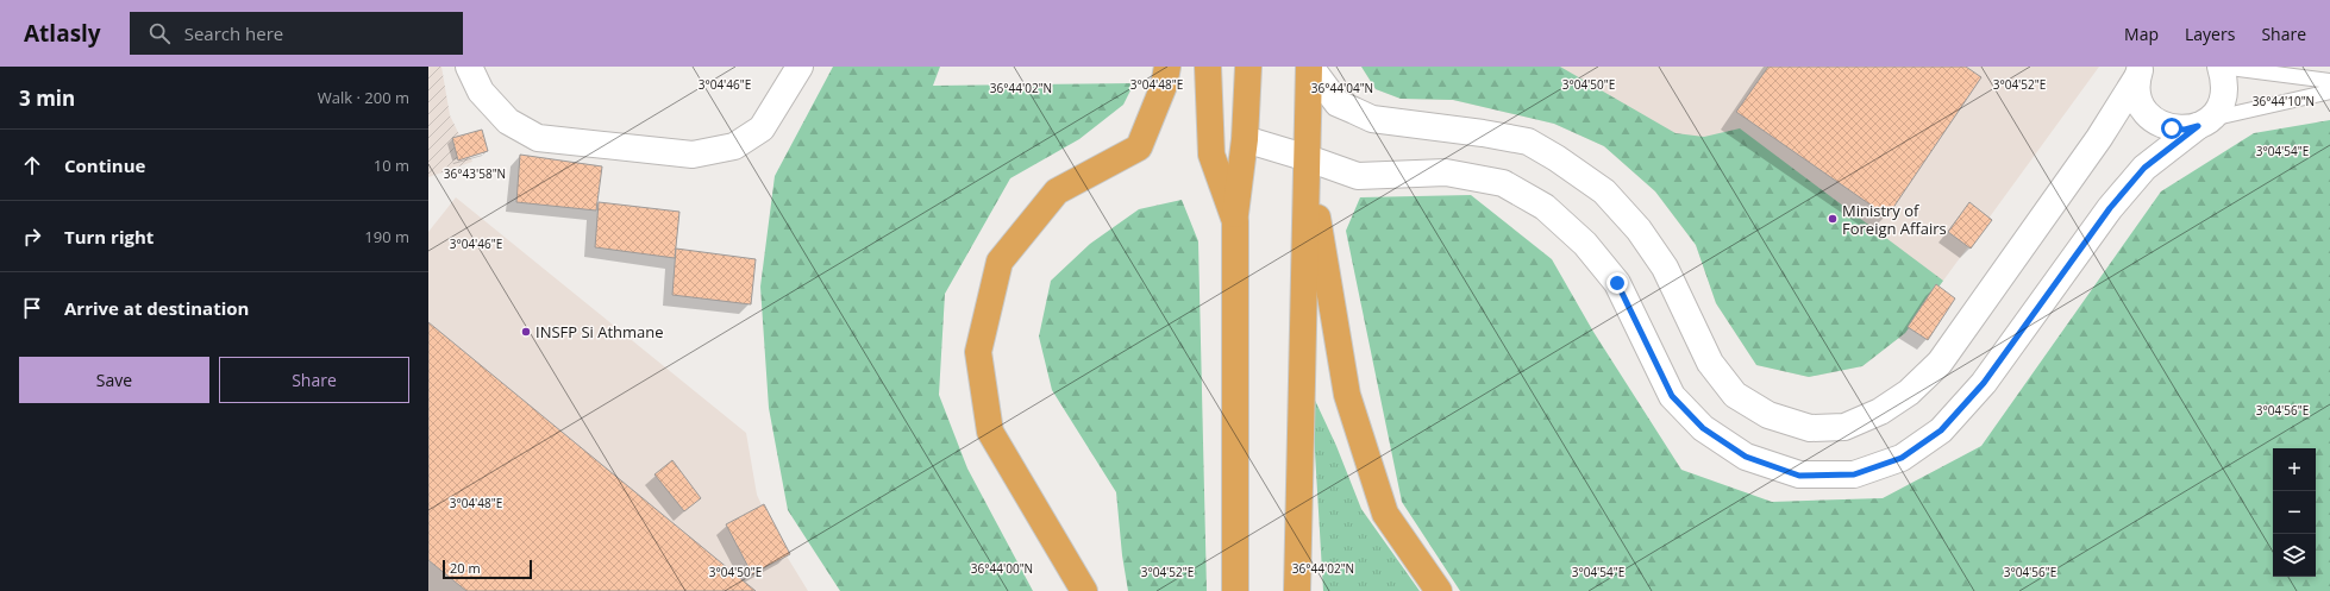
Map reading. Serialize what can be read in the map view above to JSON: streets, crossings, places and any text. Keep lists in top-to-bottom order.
{
  "places": ["Ministry of Foreign Affairs", "INSFP Si Athmane"],
  "scale_bar": "20 m",
  "page": {
    "header": "Atlasly",
    "search": "Search here",
    "nav": ["Map", "Layers", "Share"],
    "heading": ["3 min", "Walk · 200 m"],
    "list": [
      ["Continue", "10 m"],
      ["Turn right", "190 m"],
      "Arrive at destination"
    ],
    "buttons": ["Save", "Share"],
    "map_buttons": ["+", "−"],
    "scale": "20 m"
  },
  "coordinates": [
    "3°04'46\"E",
    "3°04'48\"E",
    "3°04'50\"E",
    "3°04'52\"E",
    "36°44'02\"N",
    "36°44'04\"N",
    "36°44'10\"N",
    "3°04'54\"E",
    "36°43'58\"N",
    "3°04'56\"E",
    "36°44'00\"N"
  ]
}
